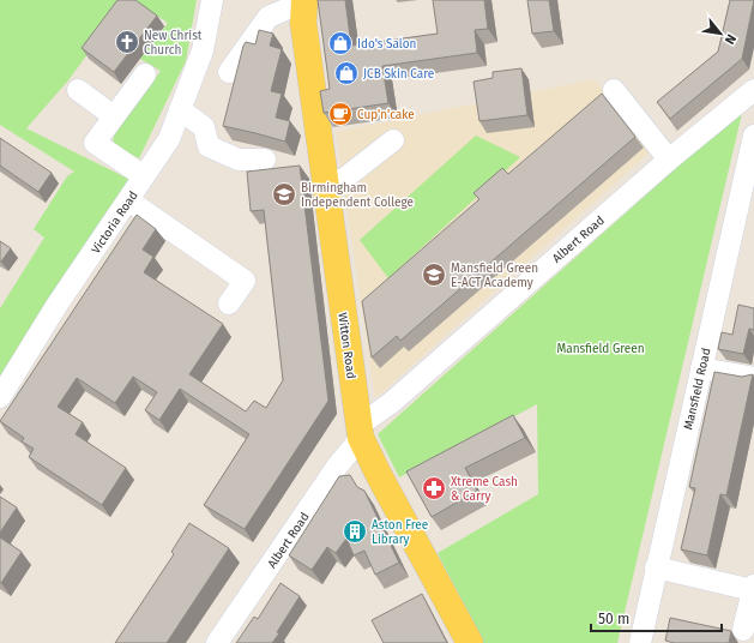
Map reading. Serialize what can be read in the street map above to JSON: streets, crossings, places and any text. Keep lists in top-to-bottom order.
{
  "streets": {
    "main road": ["Witton Road"],
    "street": ["Victoria Road", "Albert Road", "Mansfield Road"]
  },
  "crossings": [
    ["Albert Road", "Witton Road"]
  ],
  "parks": ["Mansfield Green"],
  "places": {
    "church": ["New Christ Church"],
    "shop": ["Ido's Salon", "JCB Skin Care"],
    "cafe": ["Cup'n'cake"],
    "school or university": ["Birmingham Independent College", "Mansfield Green E-ACT Academy"],
    "pharmacy": ["Xtreme Cash & Carry"],
    "building": ["Aston Free Library"]
  },
  "scale_bar": "50 m",
  "north": "bottom right"
}
